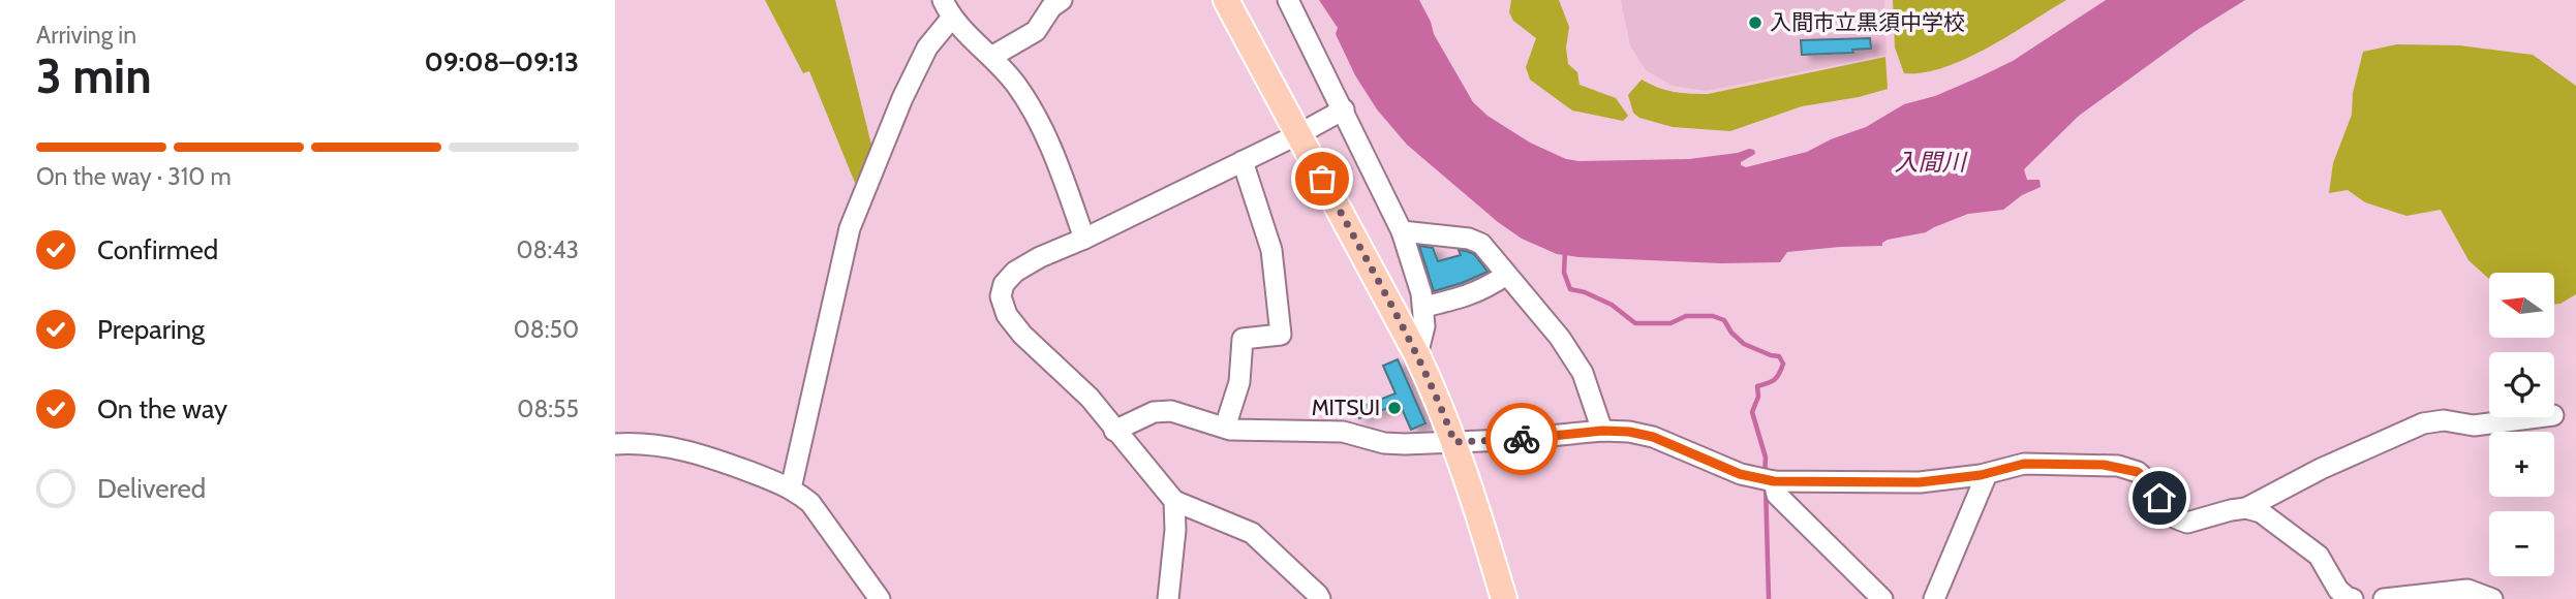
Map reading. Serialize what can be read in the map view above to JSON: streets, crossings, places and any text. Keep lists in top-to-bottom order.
{
  "water": ["入間川"],
  "places": ["入間市立黒須中学校", "MITSUI"],
  "north": "left",
  "page": {
    "heading": ["3 min", "Arriving in", "09:08–09:13"],
    "bar": "On the way · 310 m",
    "list": [
      ["Confirmed", "08:43"],
      ["Preparing", "08:50"],
      ["On the way", "08:55"],
      "Delivered"
    ],
    "map_buttons": ["+", "−"]
  }
}
